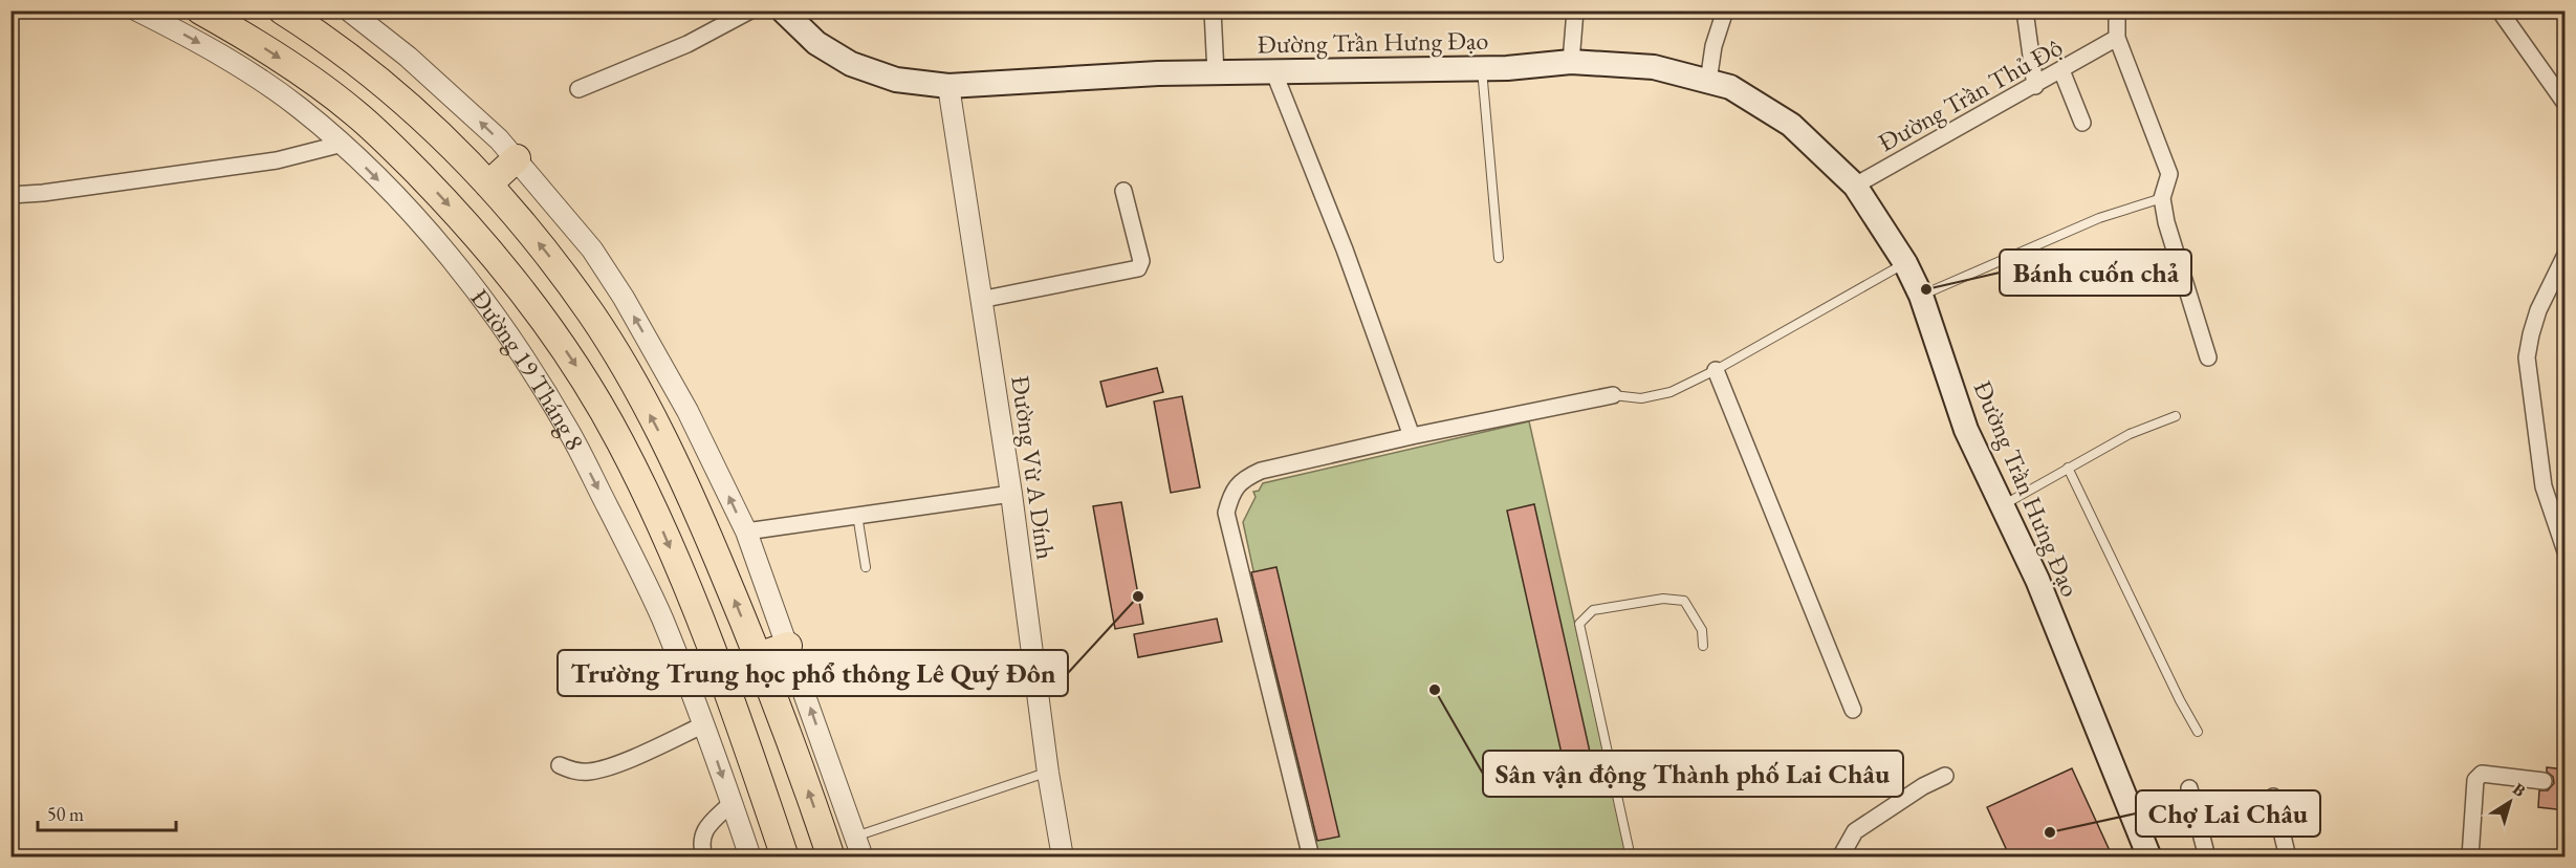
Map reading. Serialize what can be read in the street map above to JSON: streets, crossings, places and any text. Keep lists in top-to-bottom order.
{
  "streets": {
    "highway": ["Đường 19 Tháng 8"],
    "main road": ["Đường Trần Hưng Đạo"],
    "street": ["Đường Trần Thủ Độ", "Đường Vừ A Dính"]
  },
  "crossings": [
    ["Đường Trần Hưng Đạo", "Đường Trần Thủ Độ"],
    ["Đường Trần Hưng Đạo", "Đường Vừ A Dính"]
  ],
  "places": [
    "Bánh cuốn chả",
    "Trường Trung học phổ thông Lê Quý Đôn",
    "Sân vận động Thành phố Lai Châu",
    "Chợ Lai Châu"
  ],
  "scale_bar": "50 m",
  "north": "top right"
}
